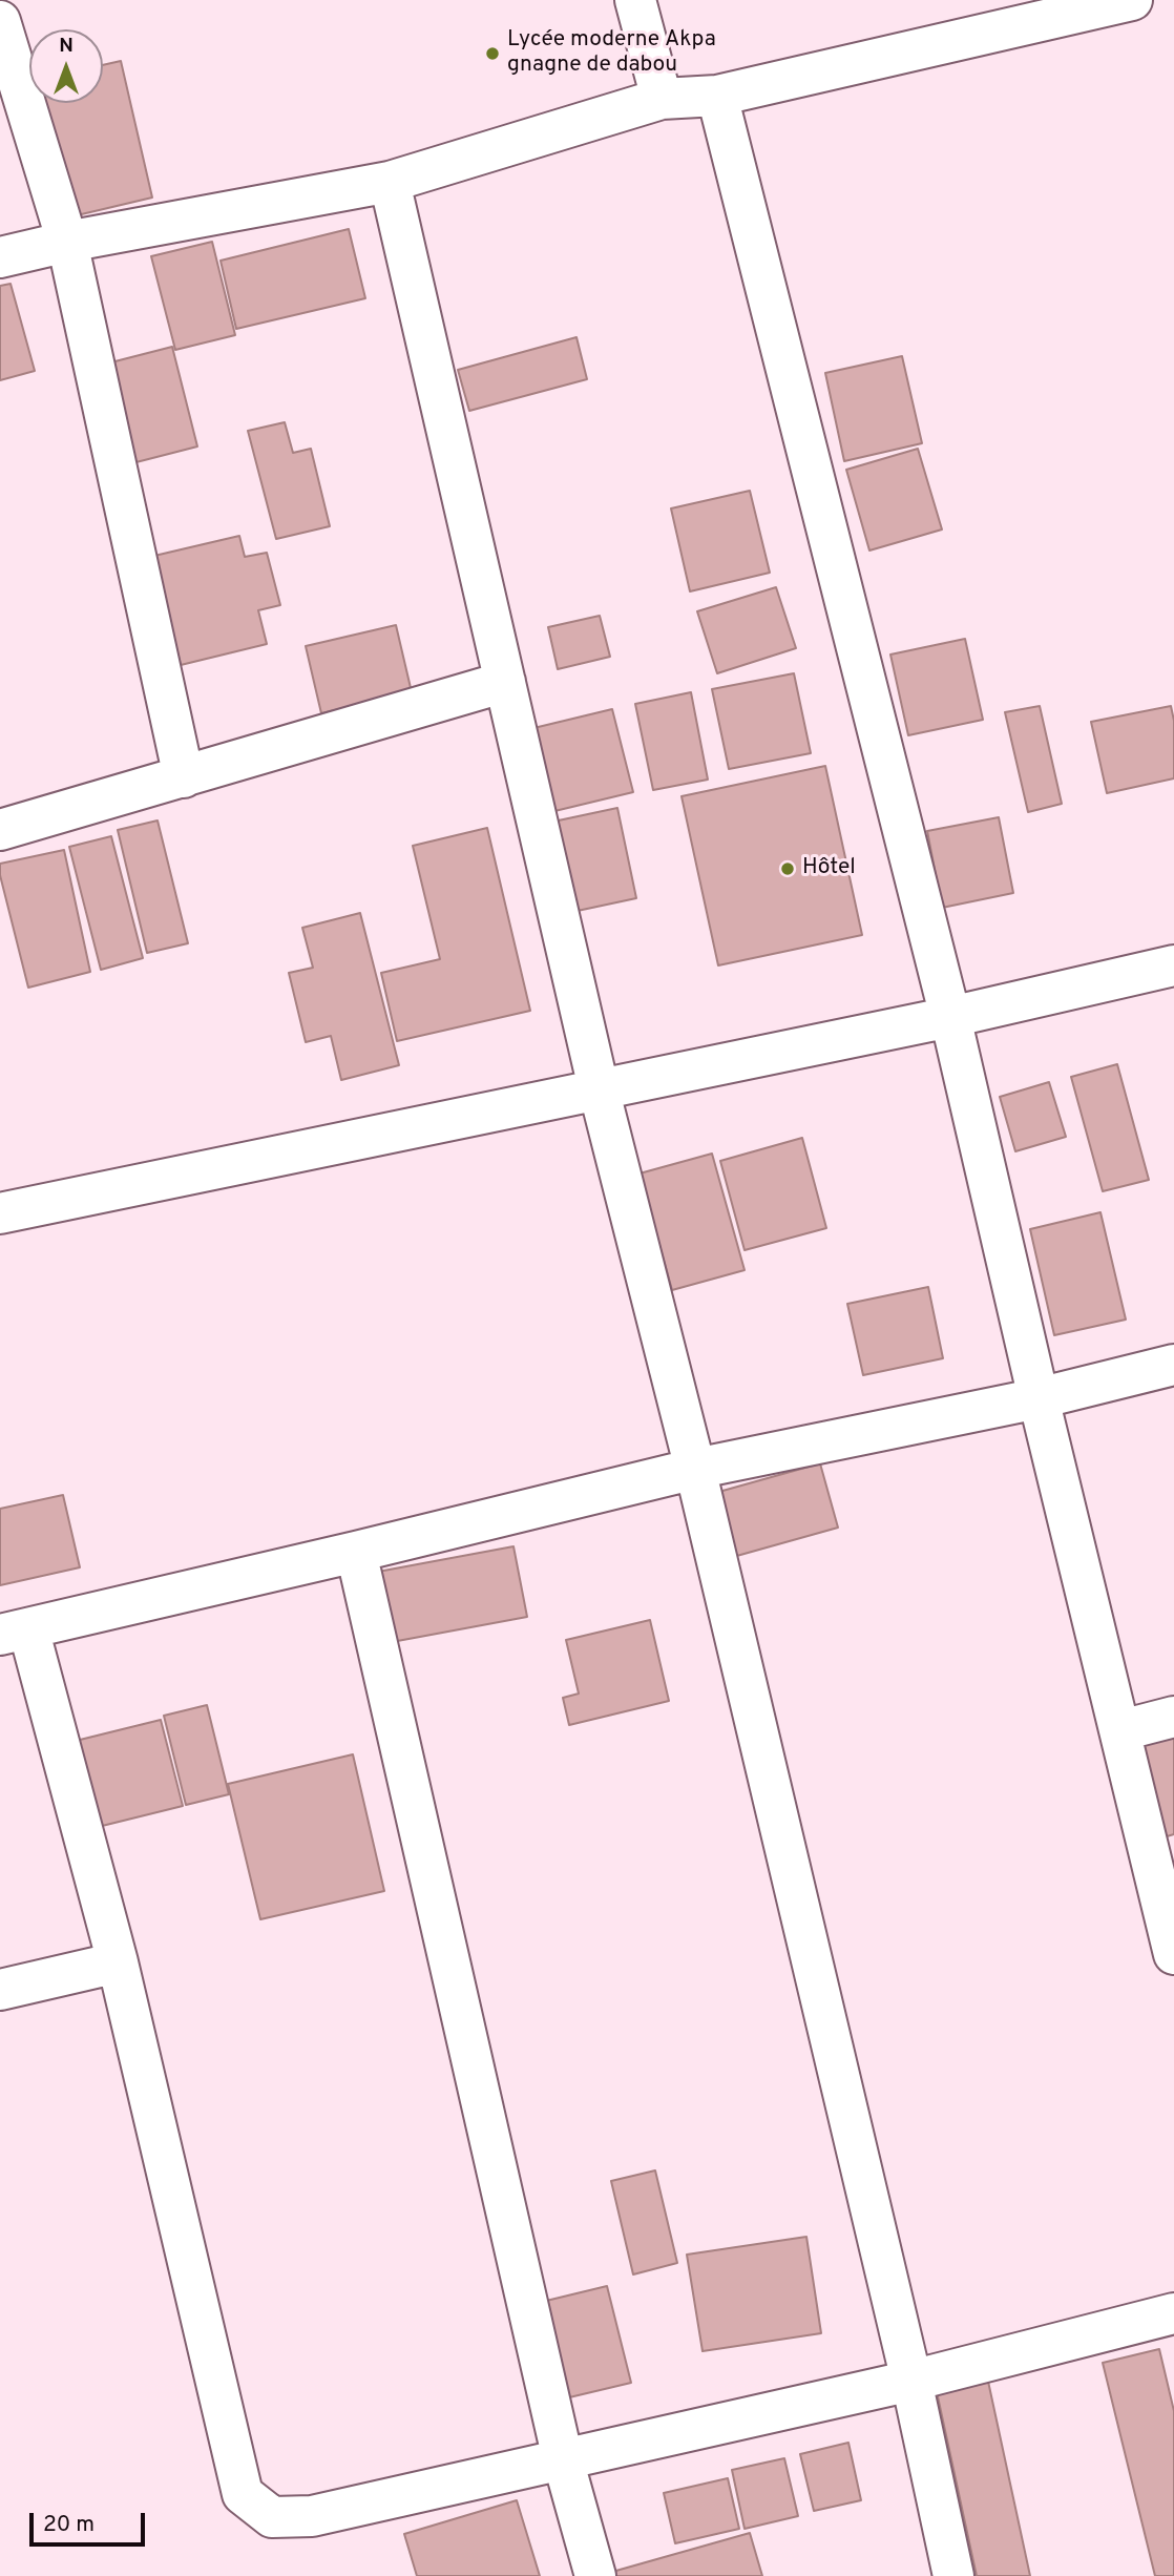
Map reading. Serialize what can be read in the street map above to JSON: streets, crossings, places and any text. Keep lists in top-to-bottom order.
{
  "places": ["Lycée moderne Akpa gnagne de dabou", "Hôtel"],
  "scale_bar": "20 m",
  "north": "top"
}
